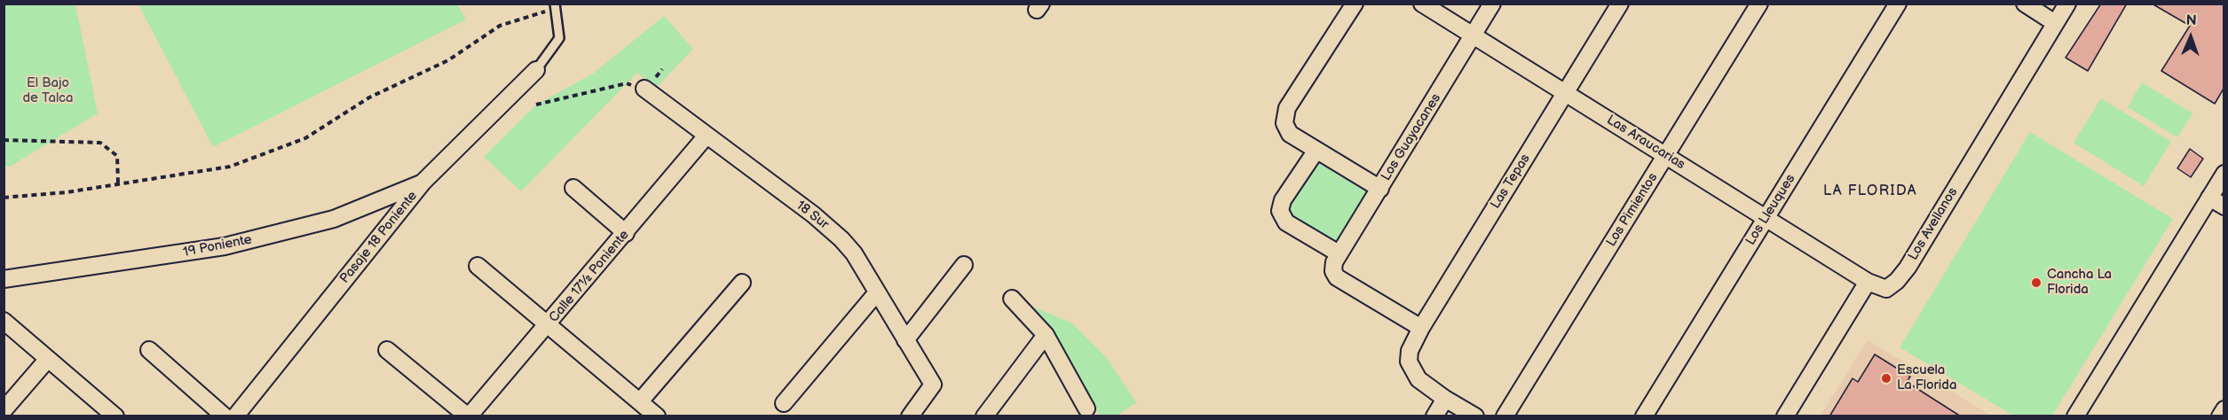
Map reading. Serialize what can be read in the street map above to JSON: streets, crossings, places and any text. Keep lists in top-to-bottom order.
{
  "streets": {
    "street": [
      "Los Guayacanes",
      "Las Araucarias",
      "Las Tepas",
      "Los Pimientos",
      "Los Lleuques",
      "18 Sur",
      "Los Avellanos",
      "Pasaje 18 Poniente",
      "19 Poniente",
      "Calle 17½ Poniente"
    ]
  },
  "crossings": [
    ["Los Guayacanes", "Las Araucarias"],
    ["Los Guayacanes", "Las Tepas"],
    ["Las Araucarias", "Las Tepas"],
    ["Las Araucarias", "Los Pimientos"],
    ["Las Araucarias", "Los Lleuques"],
    ["Las Araucarias", "Los Avellanos"],
    ["18 Sur", "Calle 17½ Poniente"],
    ["Pasaje 18 Poniente", "19 Poniente"]
  ],
  "districts": ["LA FLORIDA"],
  "parks": ["El Bajo de Talca"],
  "places": ["Cancha La Florida", "Escuela La Florida"],
  "north": "top"
}
